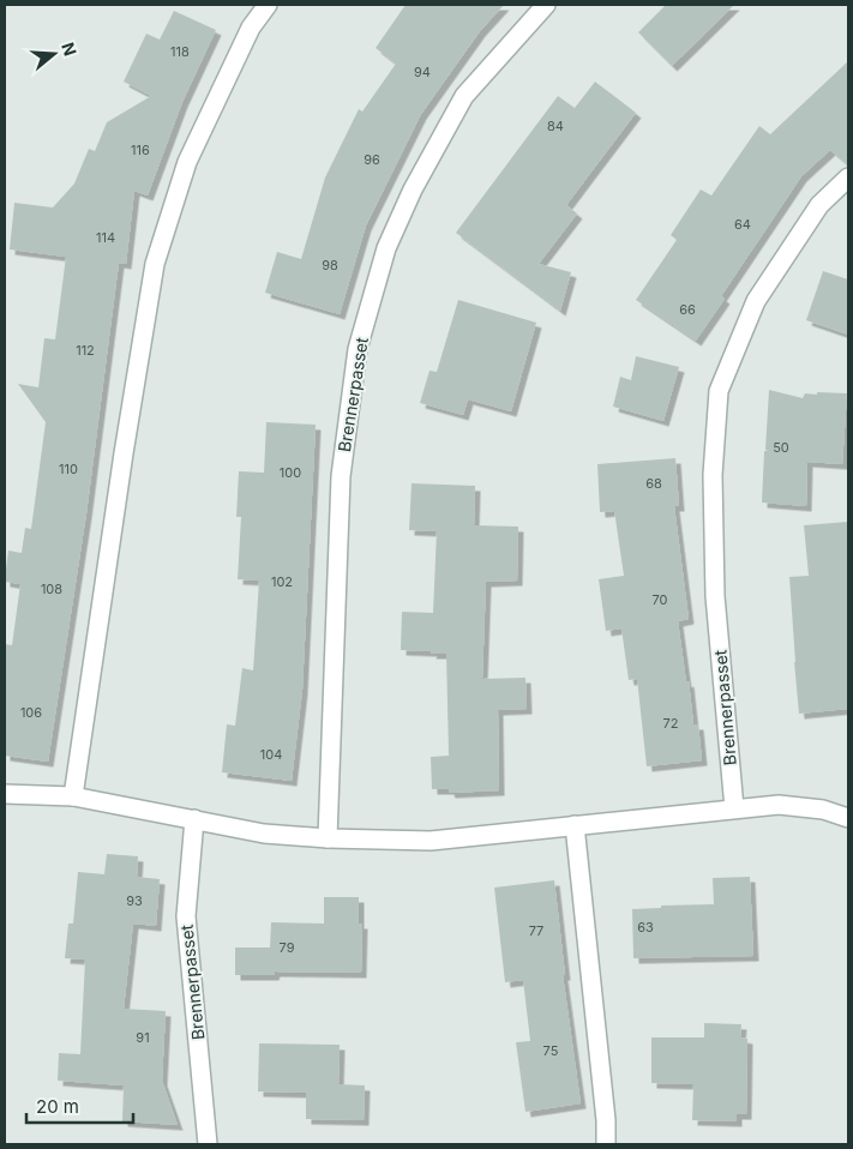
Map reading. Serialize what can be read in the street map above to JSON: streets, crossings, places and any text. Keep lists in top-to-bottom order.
{
  "streets": {
    "street": ["Brennerpasset"]
  },
  "house_numbers": [
    "118",
    "94",
    "84",
    "116",
    "96",
    "64",
    "114",
    "98",
    "66",
    "112",
    "50",
    "110",
    "100",
    "68",
    "102",
    "108",
    "70",
    "106",
    "72",
    "104",
    "93",
    "63",
    "77",
    "79",
    "91",
    "75"
  ],
  "scale_bar": "20 m",
  "north": "right"
}
